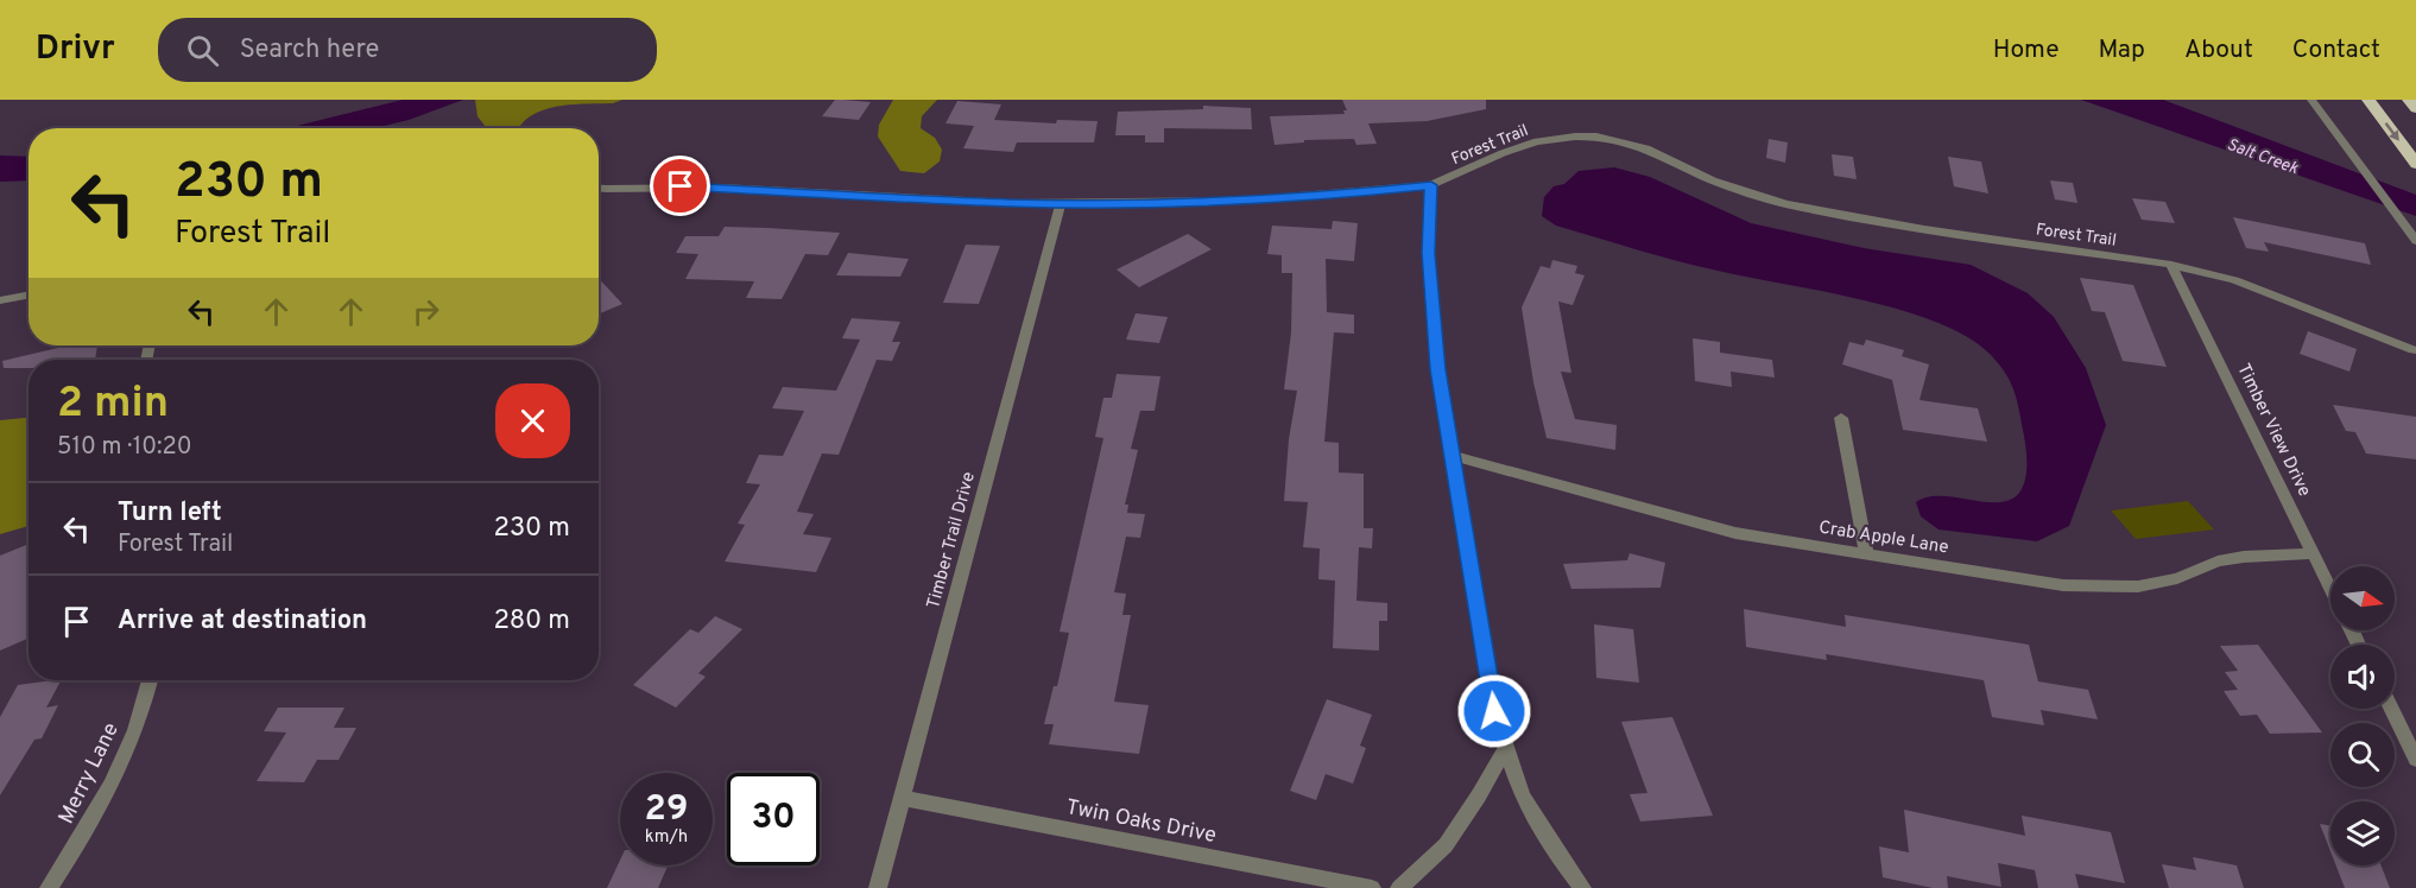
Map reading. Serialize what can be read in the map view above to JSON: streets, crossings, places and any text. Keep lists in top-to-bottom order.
{
  "streets": {
    "street": [
      "Forest Trail",
      "Timber View Drive",
      "Crab Apple Lane",
      "Timber Trail Drive",
      "Merry Lane",
      "Twin Oaks Drive"
    ]
  },
  "crossings": [
    ["Forest Trail", "Timber View Drive"],
    ["Forest Trail", "Timber Trail Drive"],
    ["Timber View Drive", "Crab Apple Lane"],
    ["Timber Trail Drive", "Twin Oaks Drive"]
  ],
  "water": ["Salt Creek"],
  "north": "right",
  "page": {
    "header": "Drivr",
    "search": "Search here",
    "nav": [
      "Home",
      "Map",
      "About",
      "Contact"
    ],
    "turn": ["230 m", "Forest Trail"],
    "heading": ["2 min", "510 m · 10:20"],
    "list": [
      {
        "name": "Turn left",
        "note": "Forest Trail",
        "value": "230 m"
      },
      {
        "name": "Arrive at destination",
        "value": "280 m"
      }
    ],
    "speed": "29 km/h",
    "limit": "30"
  }
}
